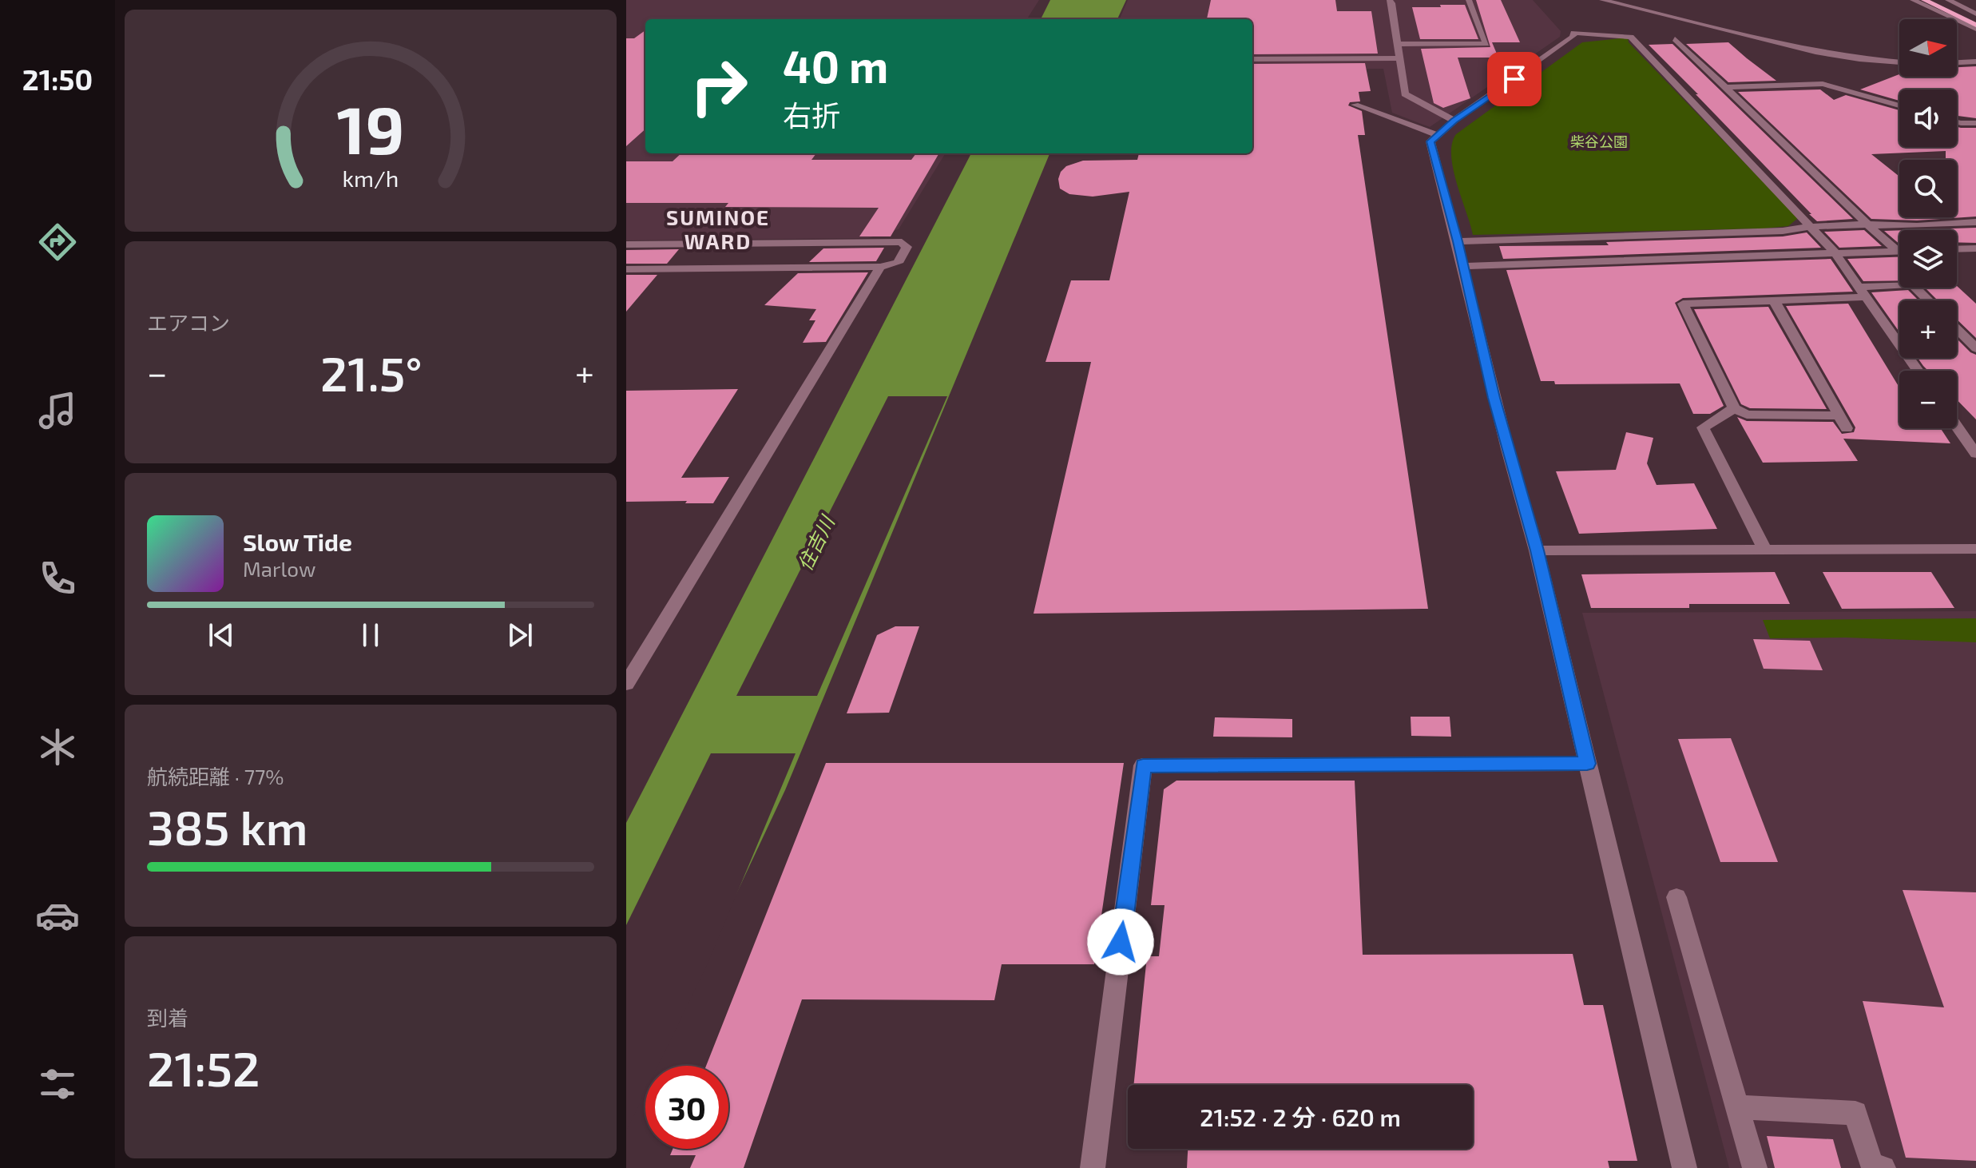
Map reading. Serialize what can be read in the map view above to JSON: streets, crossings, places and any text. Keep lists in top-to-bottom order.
{
  "districts": ["SUMINOE WARD"],
  "water": ["住吉川"],
  "parks": ["柴谷公園"],
  "north": "right",
  "page": {
    "tabs": "21:50",
    "map_buttons": ["+", "−"],
    "turn": ["40 m", "右折"],
    "tile": [
      "エアコン",
      ["航続距離 · 77%", "385 km"],
      ["到着", "21:52"]
    ],
    "heat": ["−", "21.5°", "+"],
    "song": ["Slow Tide", "Marlow"],
    "limit": "30",
    "trip": "21:52 · 2 分 · 620 m",
    "gauge": ["19", "km/h"]
  }
}
